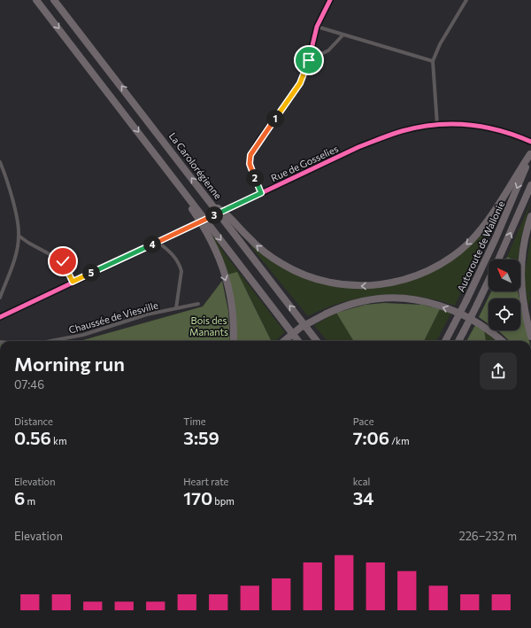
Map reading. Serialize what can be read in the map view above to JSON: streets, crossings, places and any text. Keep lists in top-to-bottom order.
{
  "streets": {
    "highway": ["La Carolorégienne", "Autoroute de Wallonie"],
    "street": ["Rue de Gosselies", "Chaussée de Viesville"]
  },
  "parks": ["Bois des Manants"],
  "north": "top left",
  "page": {
    "pins": [
      "1",
      "2",
      "3",
      "4",
      "5"
    ],
    "heading": ["Morning run", "07:46"],
    "stats": [
      ["Distance", "0.56 km"],
      ["Time", "3:59"],
      ["Pace", "7:06 /km"],
      ["Elevation", "6 m"],
      ["Heart rate", "170 bpm"],
      ["kcal", "34"]
    ],
    "chart": ["Elevation", "226–232 m"]
  }
}
